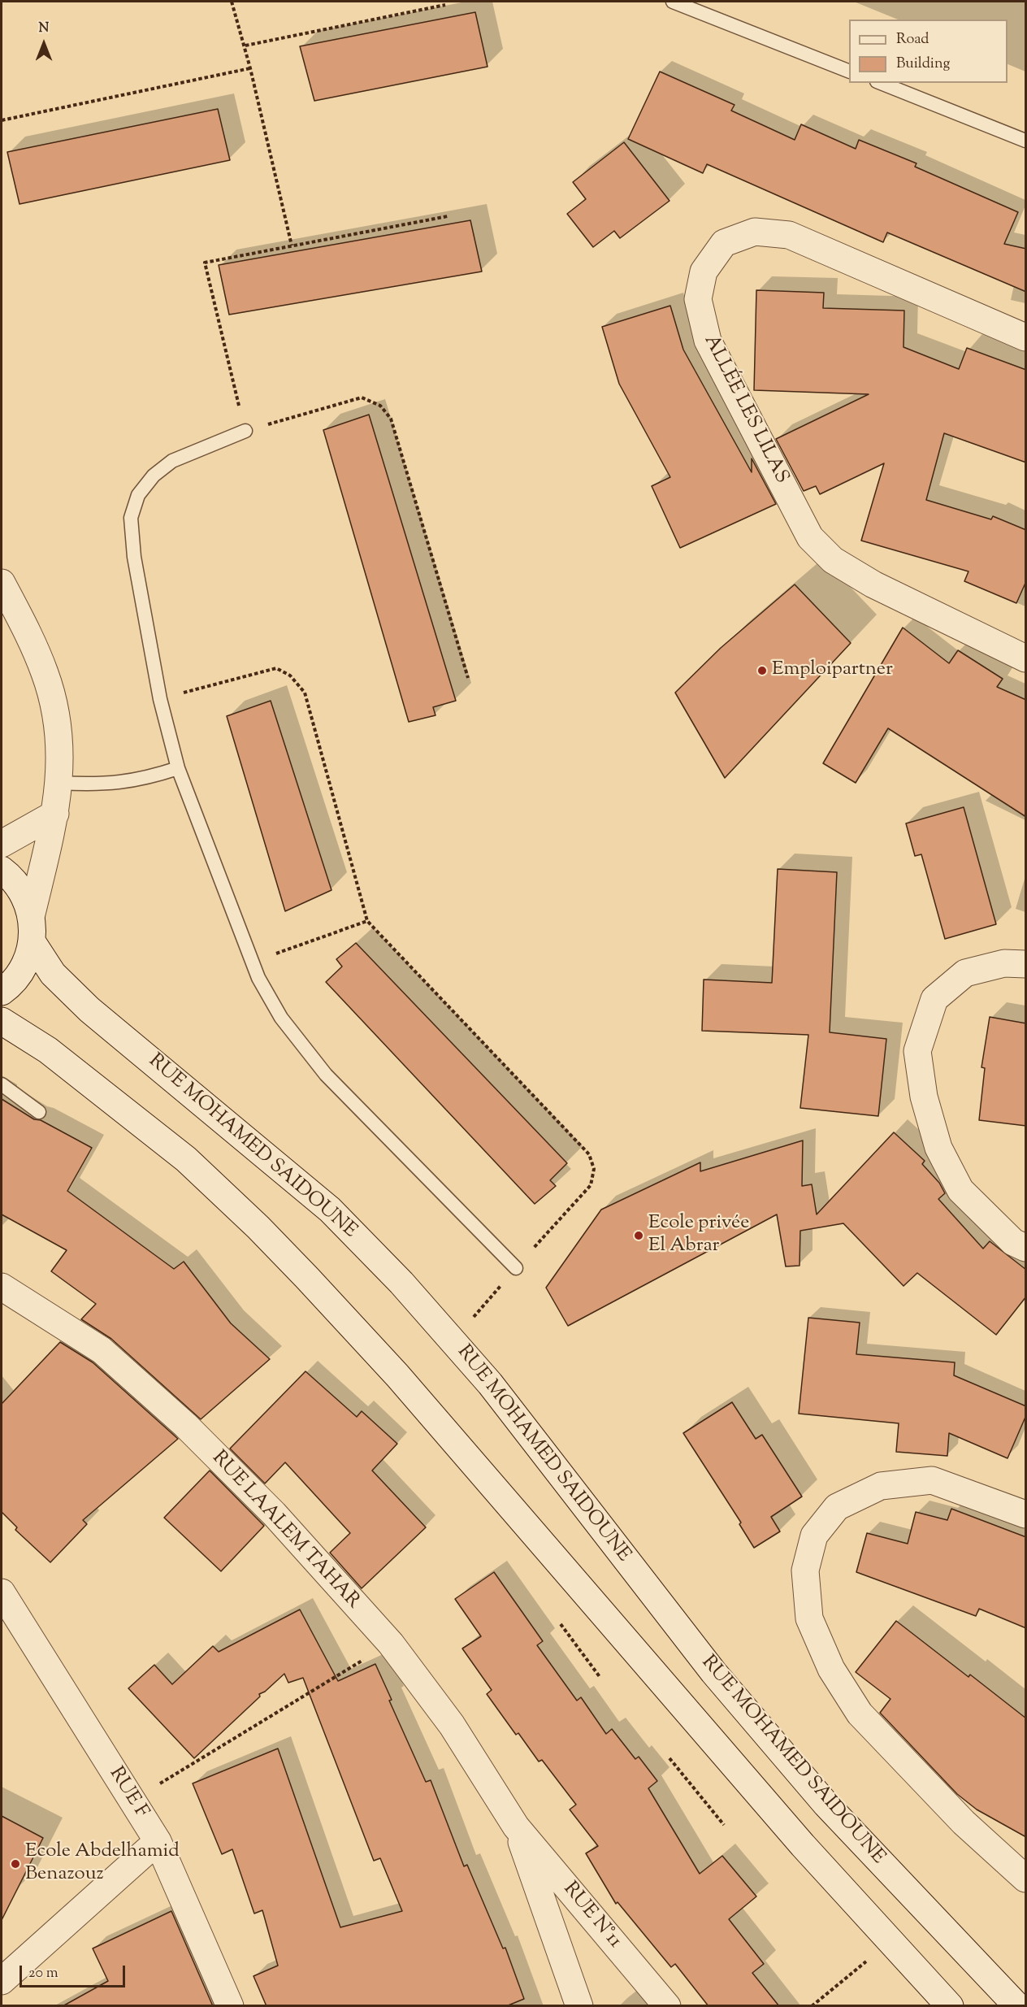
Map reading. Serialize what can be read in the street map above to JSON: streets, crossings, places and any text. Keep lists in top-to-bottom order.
{
  "streets": {
    "street": [
      "ALLÉE LES LILAS",
      "RUE MOHAMED SAIDOUNE",
      "RUE LAALEM TAHAR",
      "RUE F",
      "RUE N°11"
    ]
  },
  "crossings": [
    ["RUE LAALEM TAHAR", "RUE N°11"]
  ],
  "places": ["Emploipartner", "Ecole privée El Abrar", "Ecole Abdelhamid Benazouz"],
  "legend": ["Road", "Building"],
  "scale_bar": "20 m",
  "north": "top"
}
